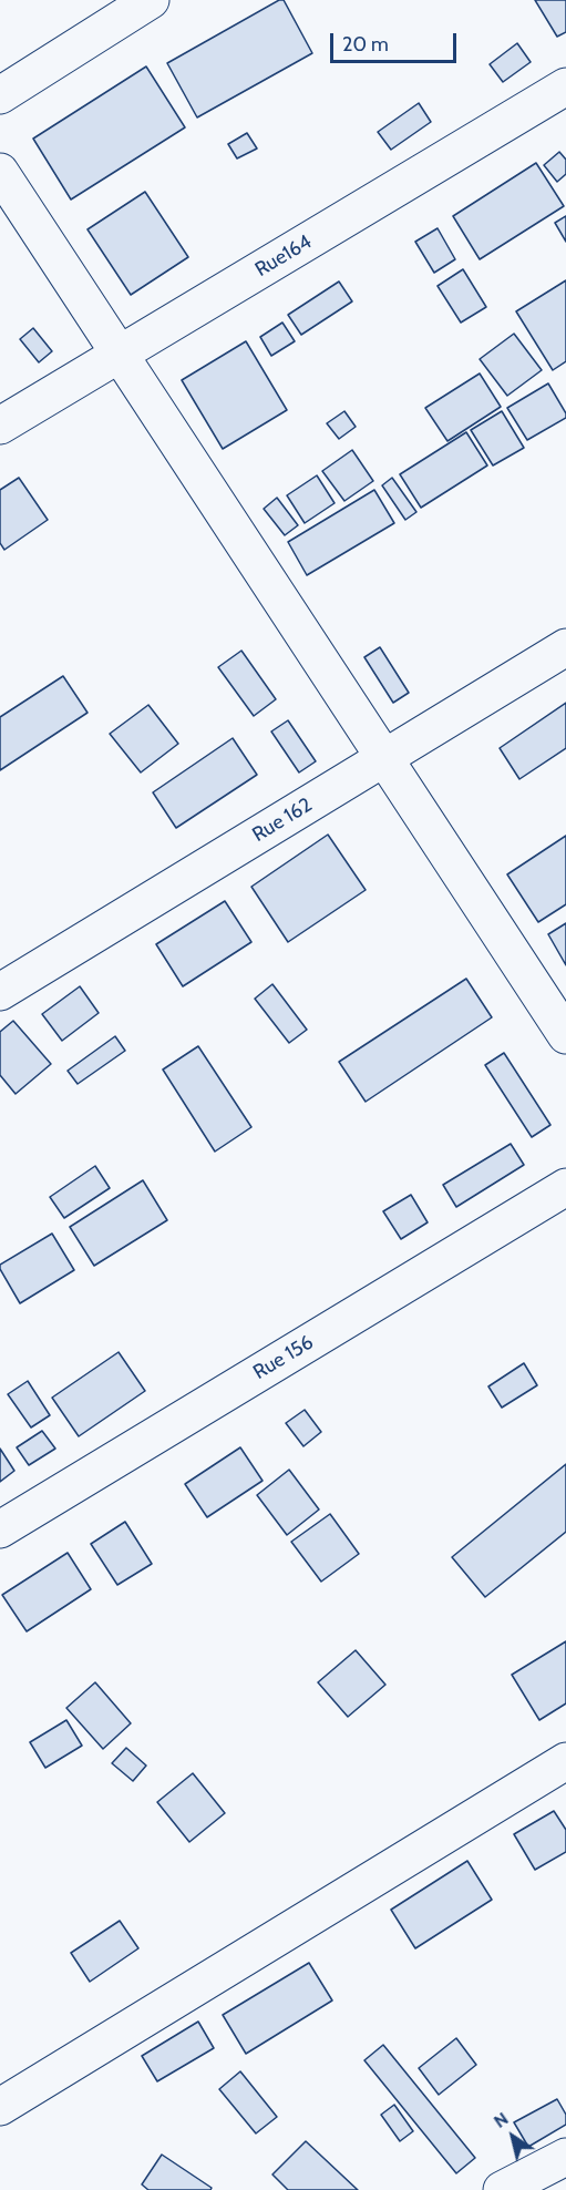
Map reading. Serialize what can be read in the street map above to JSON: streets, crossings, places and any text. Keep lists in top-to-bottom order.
{
  "streets": {
    "street": ["Rue164", "Rue 162", "Rue 156"]
  },
  "scale_bar": "20 m",
  "north": "top left"
}
